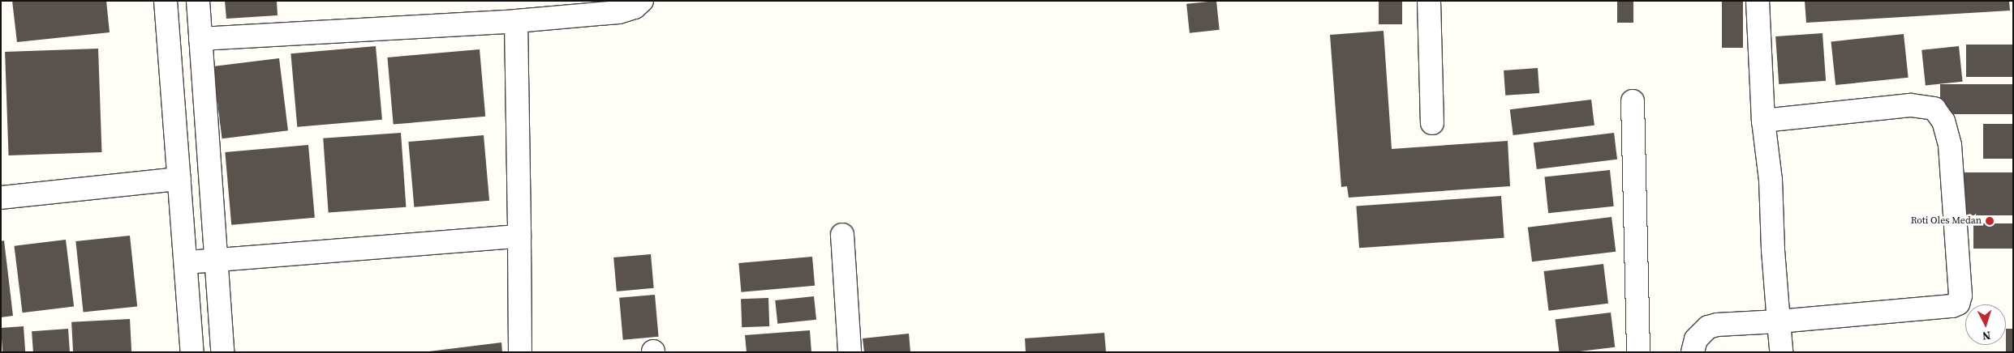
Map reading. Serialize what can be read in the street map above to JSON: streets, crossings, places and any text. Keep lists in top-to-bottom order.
{
  "places": ["Roti Oles Medan"],
  "north": "bottom"
}
